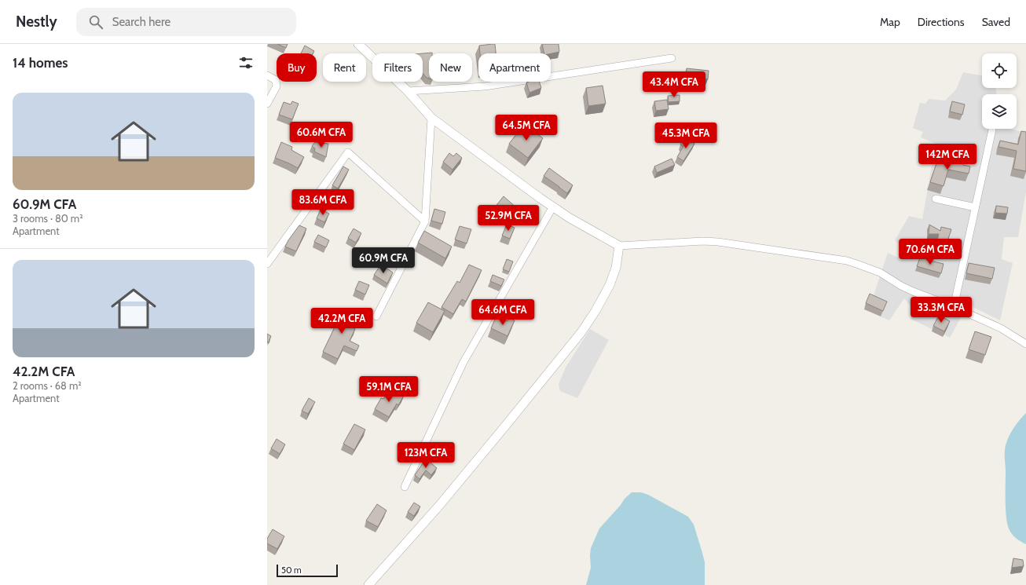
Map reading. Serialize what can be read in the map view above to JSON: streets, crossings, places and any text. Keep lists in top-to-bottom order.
{
  "scale_bar": "50 m",
  "page": {
    "header": "Nestly",
    "search": "Search here",
    "nav": ["Map", "Directions", "Saved"],
    "heading": "14 homes",
    "chip": [
      "Buy",
      "Rent",
      "Filters",
      "New",
      "Apartment"
    ],
    "price": [
      "43.4M CFA",
      "64.5M CFA",
      "60.6M CFA",
      "45.3M CFA",
      "142M CFA",
      "83.6M CFA",
      "52.9M CFA",
      "70.6M CFA",
      "60.9M CFA",
      "33.3M CFA",
      "64.6M CFA",
      "42.2M CFA",
      "59.1M CFA",
      "123M CFA"
    ],
    "list": [
      {
        "name": "60.9M CFA",
        "note": "3 rooms · 80 m² · Apartment"
      },
      {
        "name": "42.2M CFA",
        "note": "2 rooms · 68 m² · Apartment"
      }
    ],
    "scale": "50 m"
  }
}
